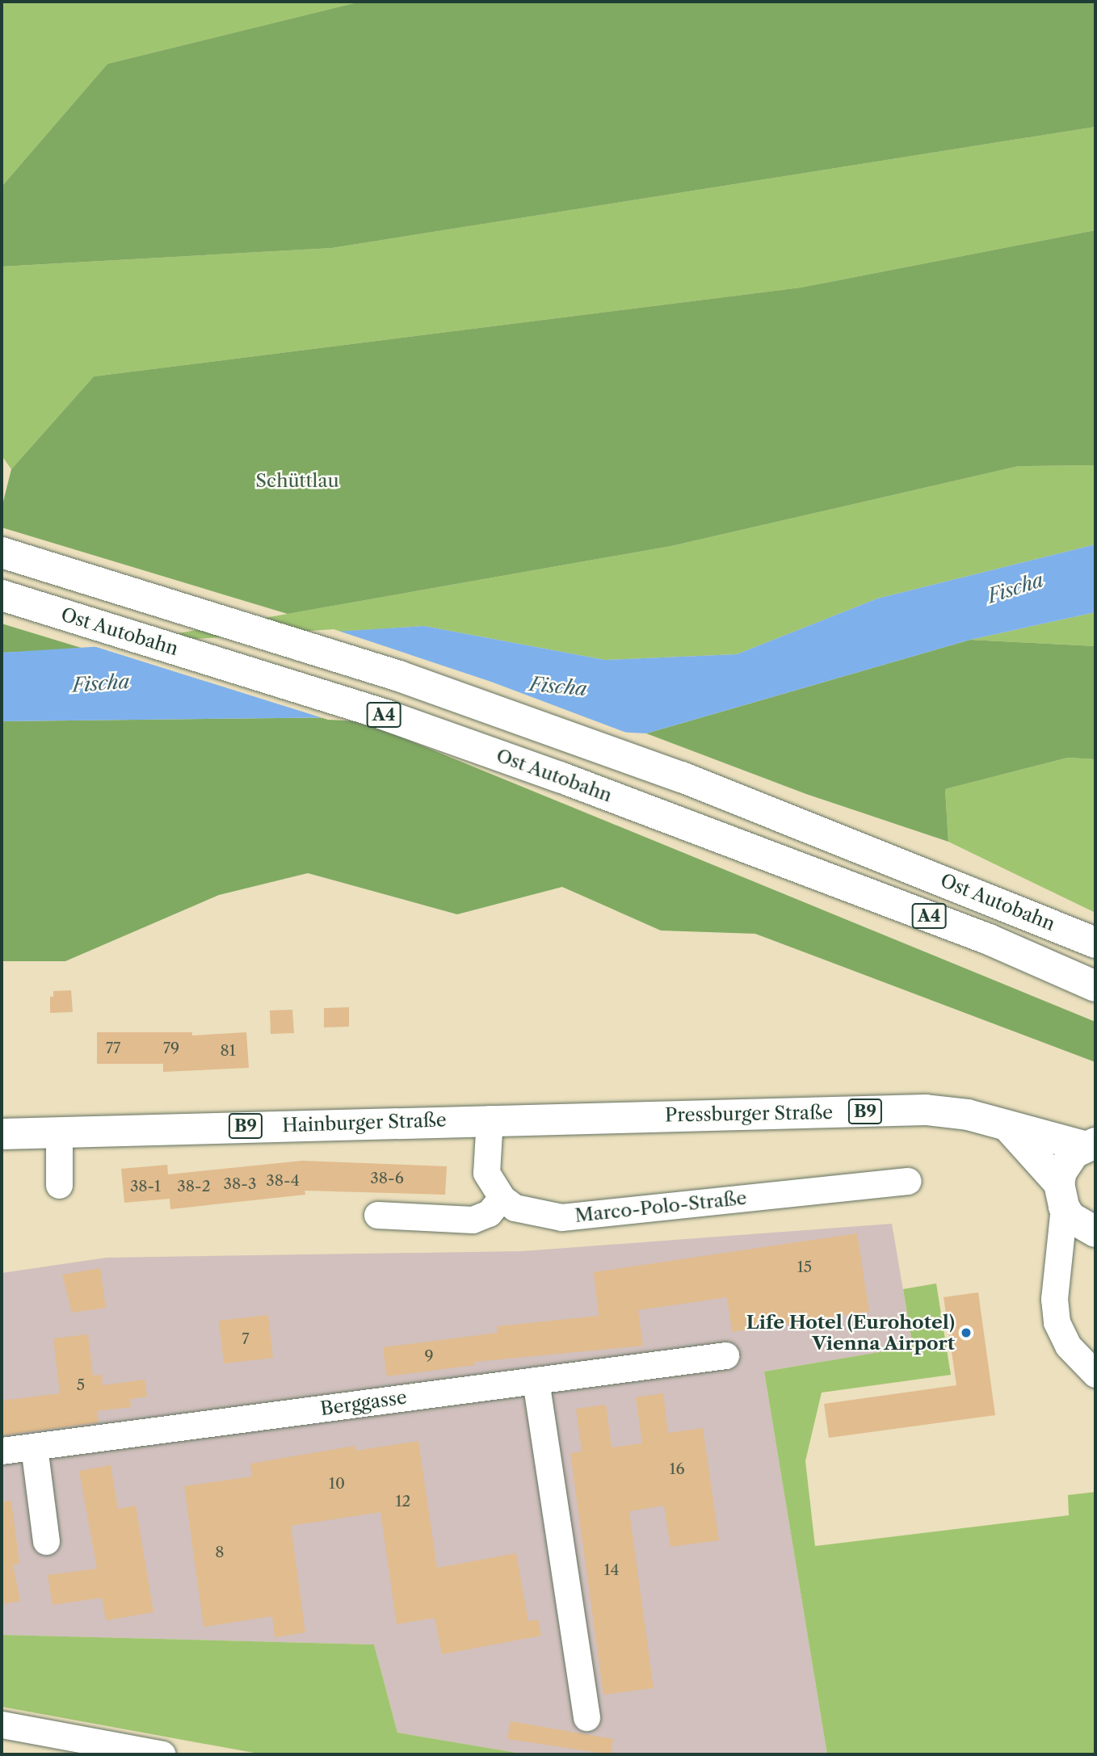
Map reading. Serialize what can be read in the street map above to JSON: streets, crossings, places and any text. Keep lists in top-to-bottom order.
{
  "streets": {
    "main road": [
      "Ost Autobahn",
      "A4",
      "B9",
      "Pressburger Straße",
      "Hainburger Straße"
    ],
    "street": ["Marco-Polo-Straße", "Berggasse"]
  },
  "crossings": [
    ["B9", "Pressburger Straße"],
    ["Pressburger Straße", "Hainburger Straße"]
  ],
  "water": ["Fischa"],
  "parks": ["Schüttlau"],
  "places": ["Life Hotel (Eurohotel) Vienna Airport"],
  "house_numbers": [
    "77",
    "79",
    "81",
    "38-6",
    "38-4",
    "38-3",
    "38-1",
    "38-2",
    "15",
    "7",
    "9",
    "5",
    "16",
    "10",
    "12",
    "8",
    "14"
  ]
}
